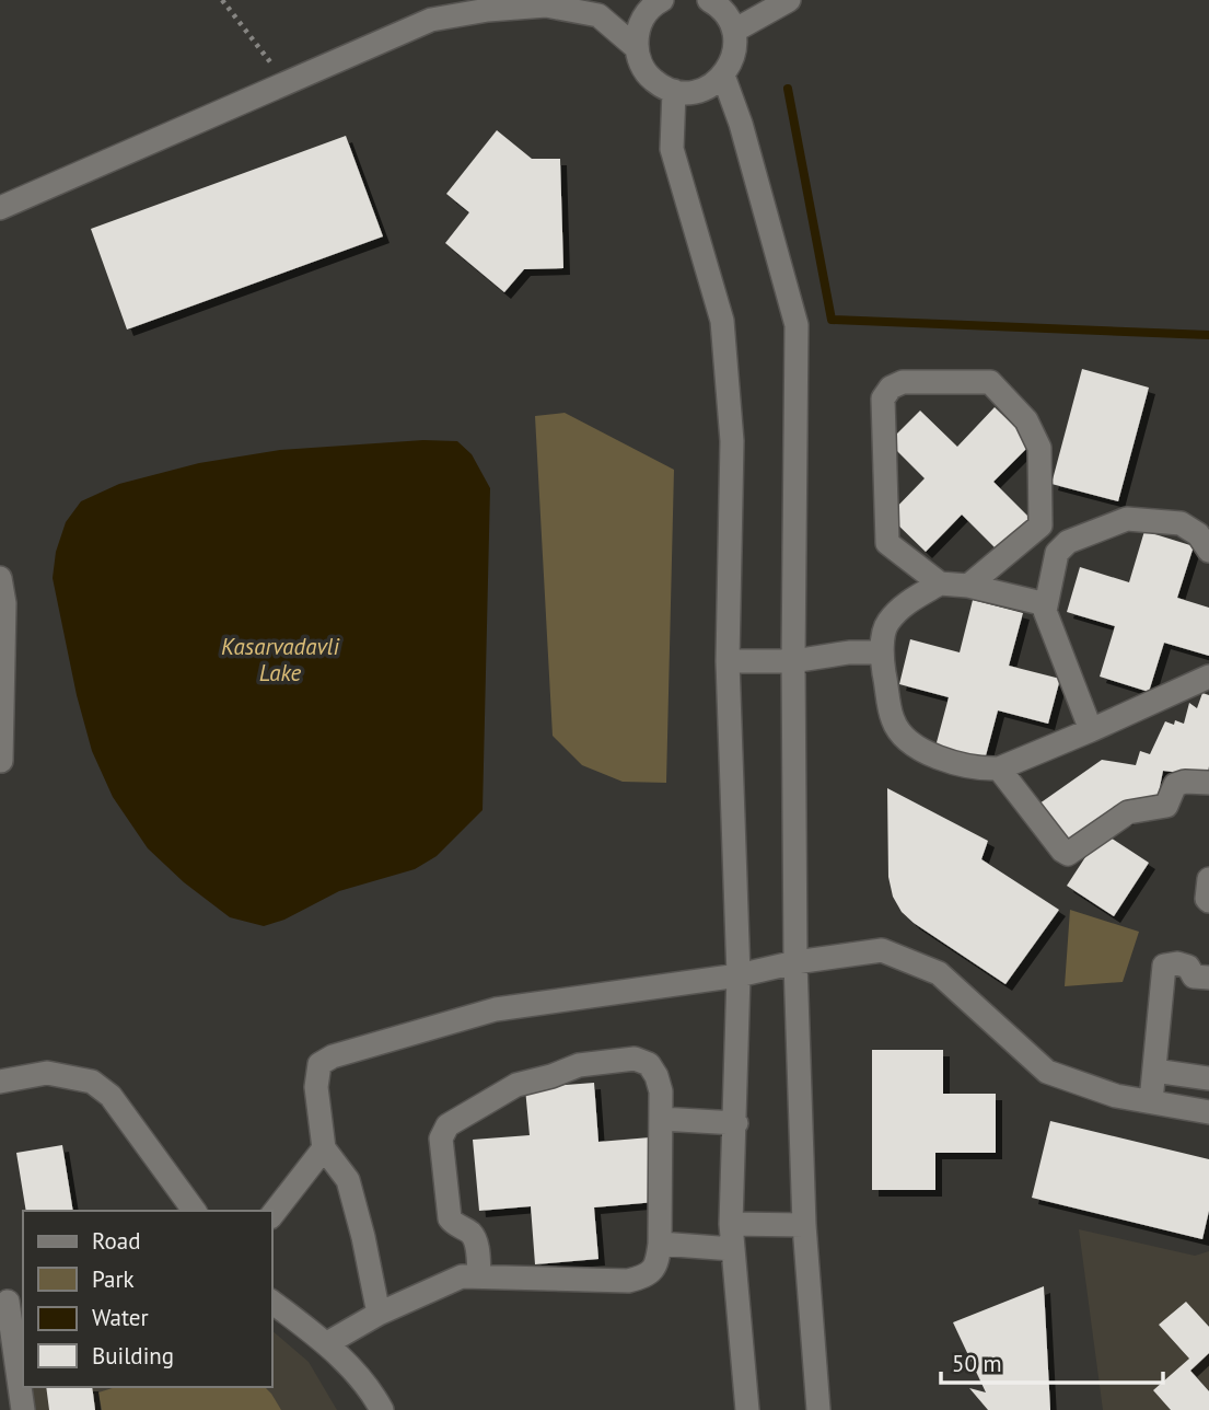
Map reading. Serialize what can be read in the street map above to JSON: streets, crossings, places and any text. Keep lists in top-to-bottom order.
{
  "water": ["Kasarvadavli Lake"],
  "legend": [
    "Road",
    "Park",
    "Water",
    "Building"
  ],
  "scale_bar": "50 m"
}
